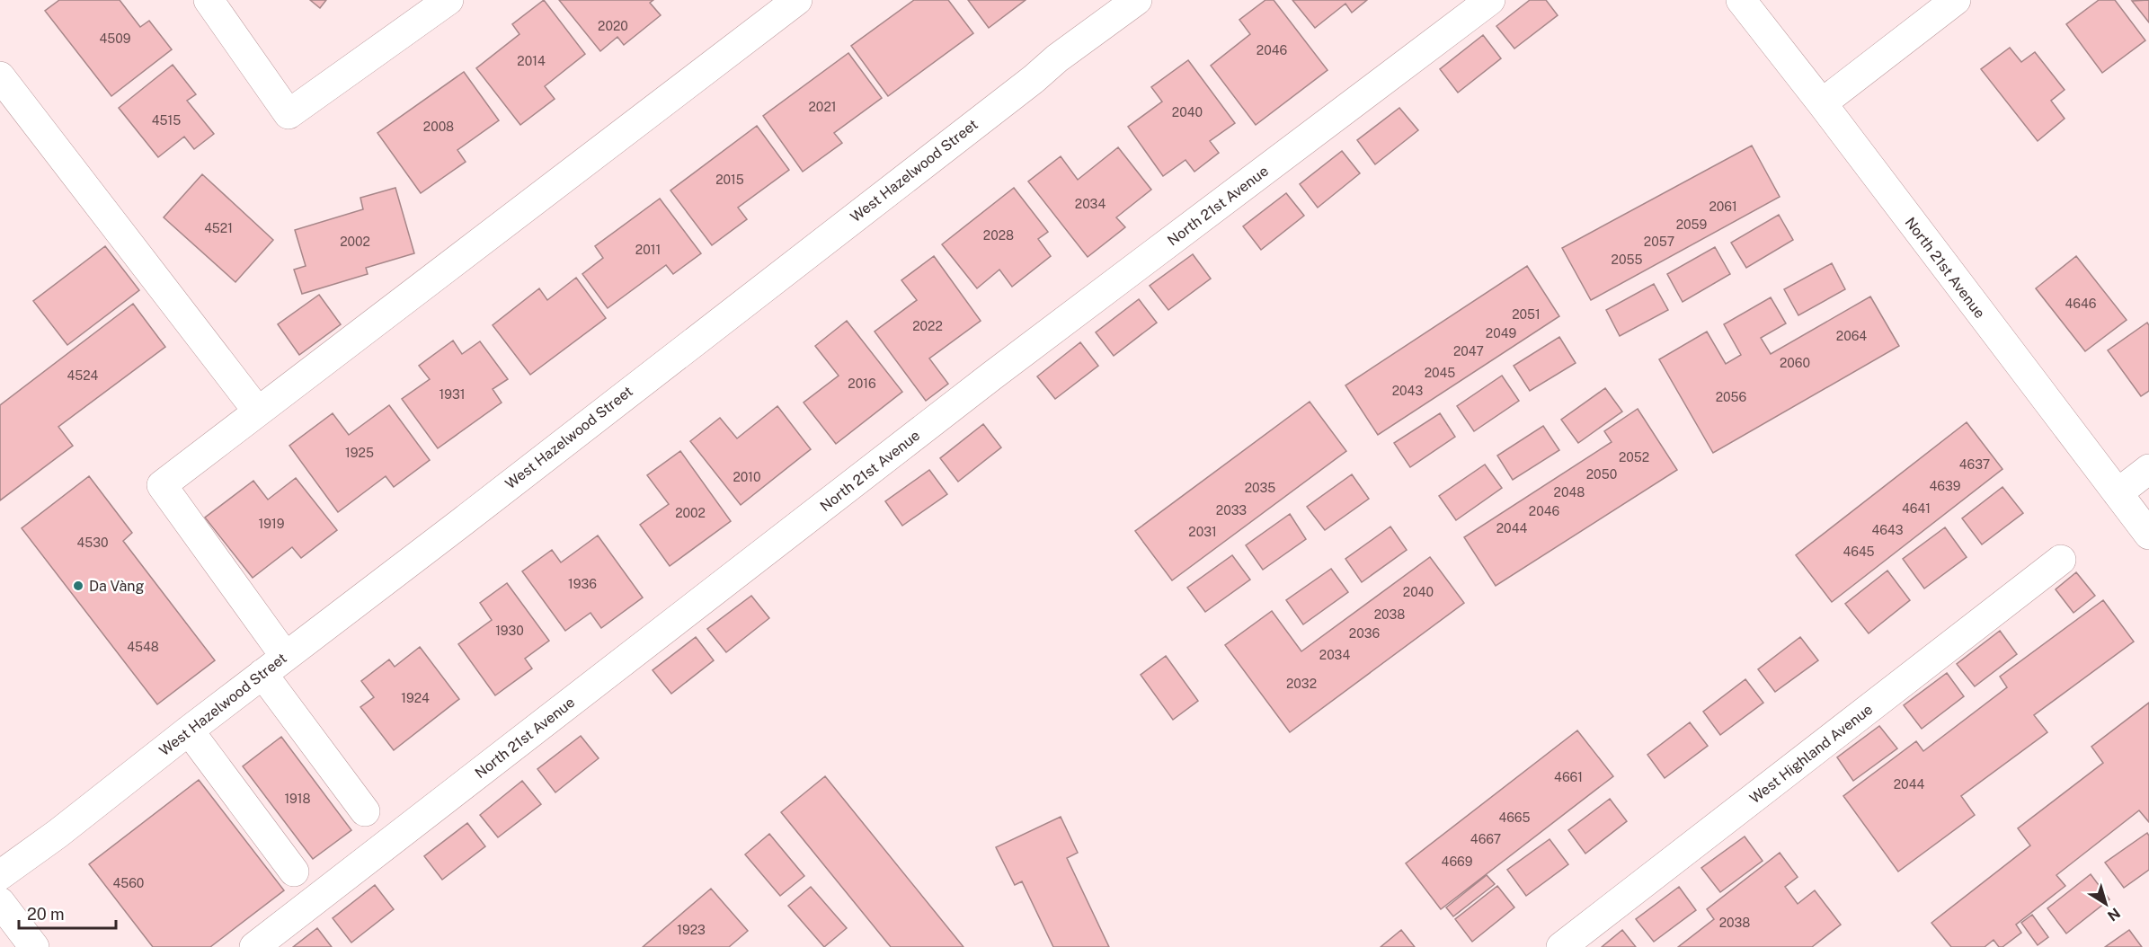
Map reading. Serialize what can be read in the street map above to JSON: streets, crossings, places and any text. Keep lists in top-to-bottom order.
{
  "streets": {
    "street": ["West Hazelwood Street", "North 21st Avenue", "West Highland Avenue"]
  },
  "places": ["Da Vàng"],
  "house_numbers": [
    "2020",
    "4509",
    "2046",
    "2014",
    "2021",
    "2040",
    "4515",
    "2008",
    "2015",
    "2034",
    "2061",
    "2059",
    "4521",
    "2028",
    "2002",
    "2057",
    "2011",
    "2055",
    "4646",
    "2051",
    "2022",
    "2049",
    "2064",
    "2047",
    "2060",
    "2045",
    "4524",
    "2016",
    "2043",
    "1931",
    "2056",
    "1925",
    "2052",
    "4637",
    "2050",
    "2010",
    "4639",
    "2035",
    "2048",
    "4641",
    "2033",
    "2046",
    "2002",
    "1919",
    "2044",
    "4643",
    "2031",
    "4530",
    "4645",
    "1936",
    "2040",
    "2038",
    "1930",
    "2036",
    "4548",
    "2034",
    "2032",
    "1924",
    "4661",
    "2044",
    "1918",
    "4665",
    "4667",
    "4669",
    "4560",
    "2038",
    "1923"
  ],
  "scale_bar": "20 m",
  "north": "bottom right"
}
